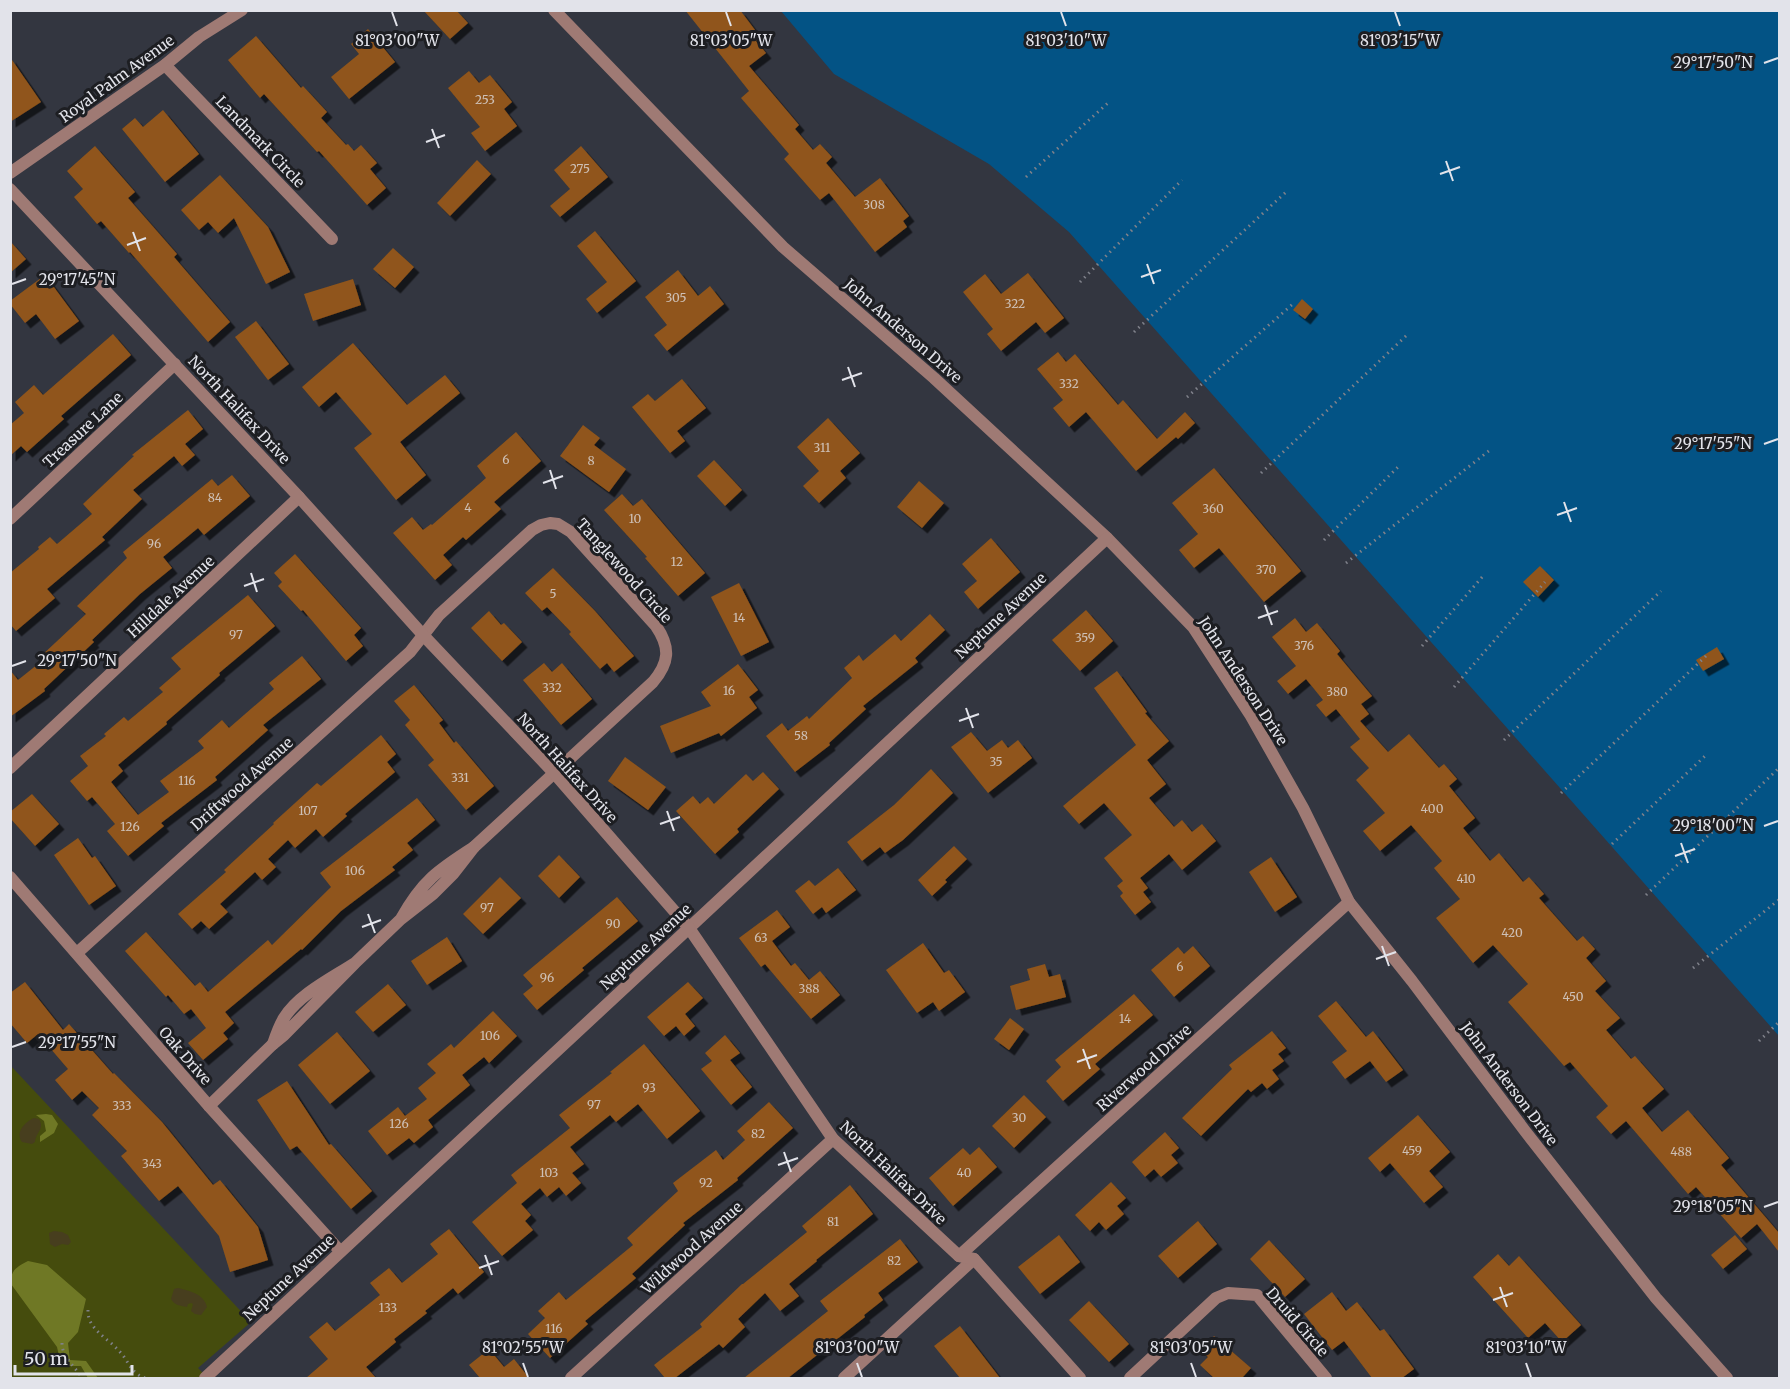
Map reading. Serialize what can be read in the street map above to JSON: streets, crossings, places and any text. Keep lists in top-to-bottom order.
{
  "streets": {
    "street": [
      "Royal Palm Avenue",
      "Landmark Circle",
      "John Anderson Drive",
      "North Halifax Drive",
      "Treasure Lane",
      "Tanglewood Circle",
      "Hilldale Avenue",
      "Neptune Avenue",
      "Driftwood Avenue",
      "Oak Drive",
      "Riverwood Drive",
      "Wildwood Avenue",
      "Druid Circle"
    ]
  },
  "crossings": [
    ["Royal Palm Avenue", "Landmark Circle"],
    ["John Anderson Drive", "Neptune Avenue"],
    ["John Anderson Drive", "Riverwood Drive"],
    ["North Halifax Drive", "Treasure Lane"],
    ["North Halifax Drive", "Tanglewood Circle"],
    ["North Halifax Drive", "Hilldale Avenue"],
    ["North Halifax Drive", "Neptune Avenue"],
    ["North Halifax Drive", "Driftwood Avenue"],
    ["North Halifax Drive", "Riverwood Drive"],
    ["North Halifax Drive", "Wildwood Avenue"],
    ["Tanglewood Circle", "Driftwood Avenue"],
    ["Tanglewood Circle", "Oak Drive"],
    ["Neptune Avenue", "Oak Drive"],
    ["Driftwood Avenue", "Oak Drive"]
  ],
  "house_numbers": [
    "253",
    "275",
    "308",
    "305",
    "322",
    "332",
    "311",
    "6",
    "8",
    "84",
    "4",
    "360",
    "10",
    "96",
    "12",
    "370",
    "5",
    "14",
    "97",
    "359",
    "376",
    "332",
    "16",
    "380",
    "58",
    "35",
    "331",
    "116",
    "400",
    "107",
    "126",
    "106",
    "410",
    "97",
    "90",
    "420",
    "63",
    "6",
    "96",
    "388",
    "450",
    "14",
    "106",
    "93",
    "97",
    "333",
    "30",
    "126",
    "82",
    "459",
    "488",
    "343",
    "103",
    "40",
    "92",
    "81",
    "82",
    "133",
    "116"
  ],
  "scale_bar": "50 m",
  "coordinates": [
    "81°03'15\"W",
    "81°03'00\"W",
    "81°03'05\"W",
    "81°03'10\"W",
    "29°17'50\"N",
    "29°17'45\"N",
    "29°17'55\"N",
    "29°18'00\"N",
    "29°18'05\"N",
    "81°02'55\"W"
  ]
}
